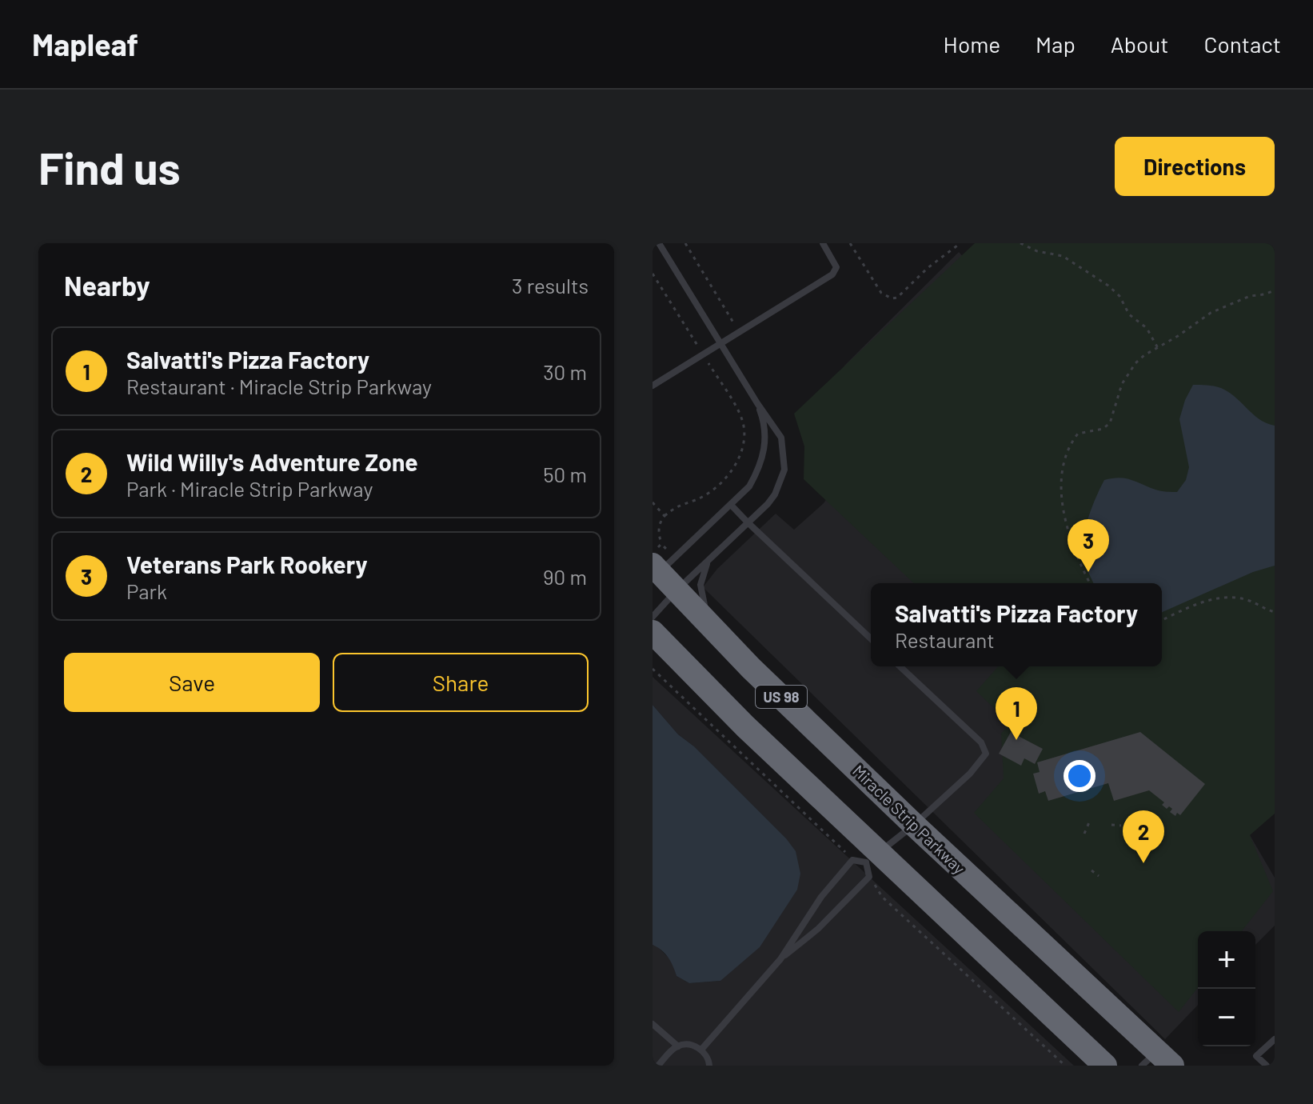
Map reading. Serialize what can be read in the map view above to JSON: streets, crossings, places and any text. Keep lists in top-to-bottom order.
{
  "streets": {
    "highway": ["US 98", "Miracle Strip Parkway"]
  },
  "page": {
    "header": "Mapleaf",
    "nav": [
      "Home",
      "Map",
      "About",
      "Contact"
    ],
    "buttons": [
      "Directions",
      ["Save", "Share"]
    ],
    "title": "Find us",
    "heading": ["Nearby", "3 results"],
    "list": [
      {
        "mark": "1",
        "name": "Salvatti's Pizza Factory",
        "note": "Restaurant · Miracle Strip Parkway",
        "value": "30 m"
      },
      {
        "mark": "2",
        "name": "Wild Willy's Adventure Zone",
        "note": "Park · Miracle Strip Parkway",
        "value": "50 m"
      },
      {
        "mark": "3",
        "name": "Veterans Park Rookery",
        "note": "Park",
        "value": "90 m"
      }
    ],
    "pins": ["3", "1", "2"],
    "popup": ["Salvatti's Pizza Factory", "Restaurant"],
    "map_buttons": ["+", "−"]
  }
}
